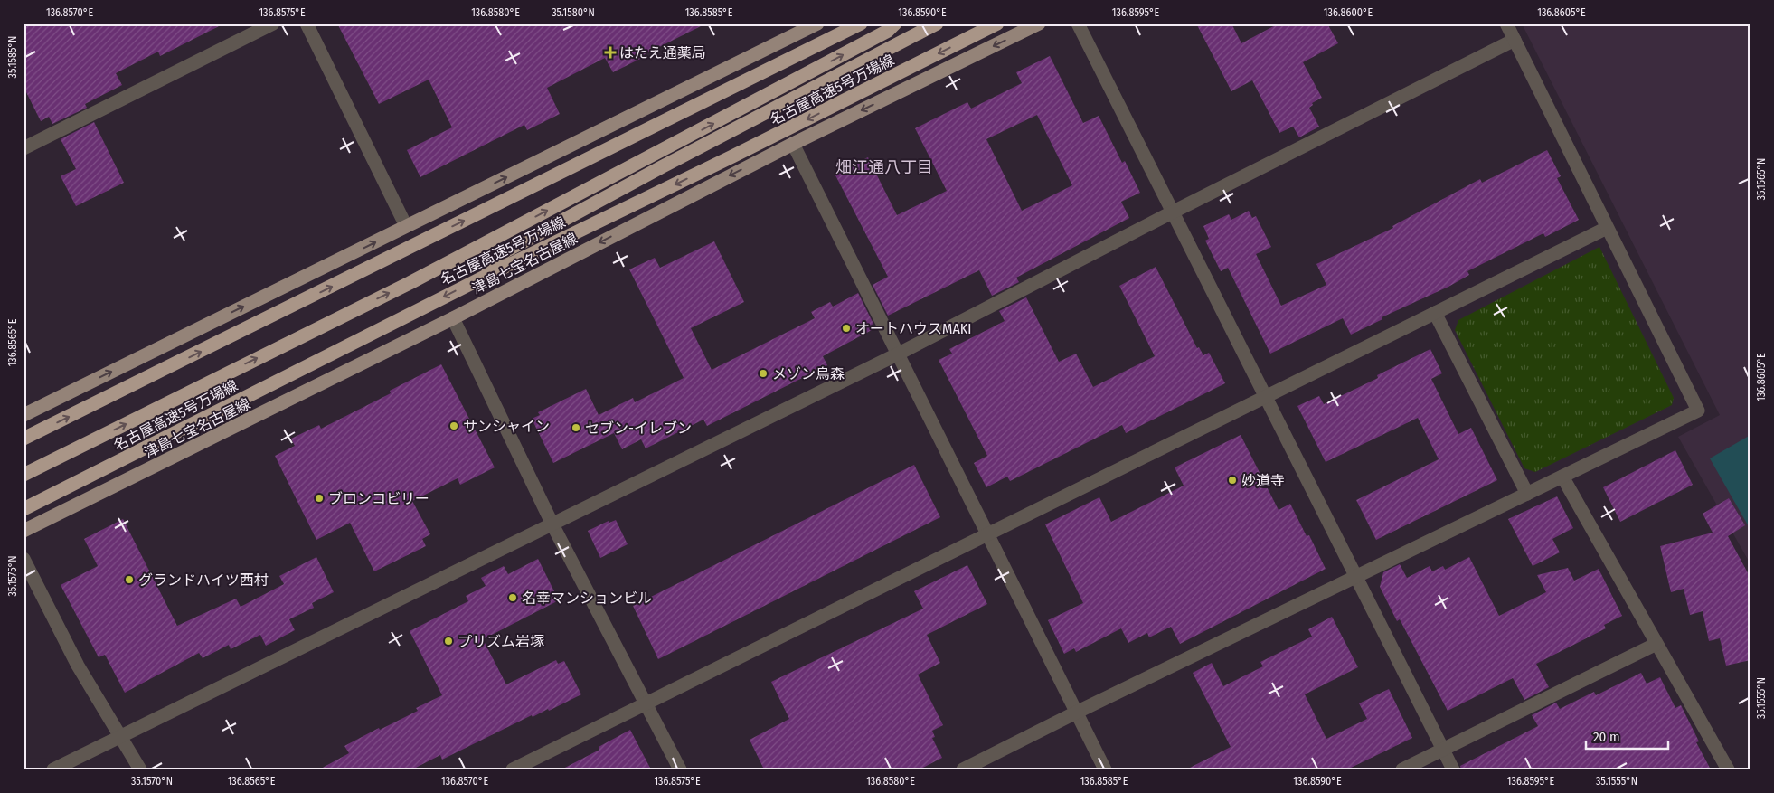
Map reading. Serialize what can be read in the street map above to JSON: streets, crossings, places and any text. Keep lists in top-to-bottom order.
{
  "streets": {
    "highway": ["名古屋高速5号万場線"],
    "main road": ["津島七宝名古屋線"]
  },
  "districts": ["畑江通八丁目"],
  "places": {
    "health": ["はたえ通薬局"],
    "other": [
      "オートハウスMAKI",
      "メゾン烏森",
      "サンシャイン",
      "セブン-イレブン",
      "妙道寺",
      "ブロンコビリー",
      "グランドハイツ西村",
      "名幸マンションビル",
      "プリズム岩塚"
    ]
  },
  "scale_bar": "20 m",
  "coordinates": [
    "136.8570°E",
    "136.8575°E",
    "136.8580°E",
    "35.1580°N",
    "136.8585°E",
    "136.8590°E",
    "136.8595°E",
    "136.8600°E",
    "136.8605°E",
    "35.1585°N",
    "35.1565°N",
    "136.8565°E",
    "35.1575°N",
    "35.1555°N",
    "35.1570°N"
  ]
}
